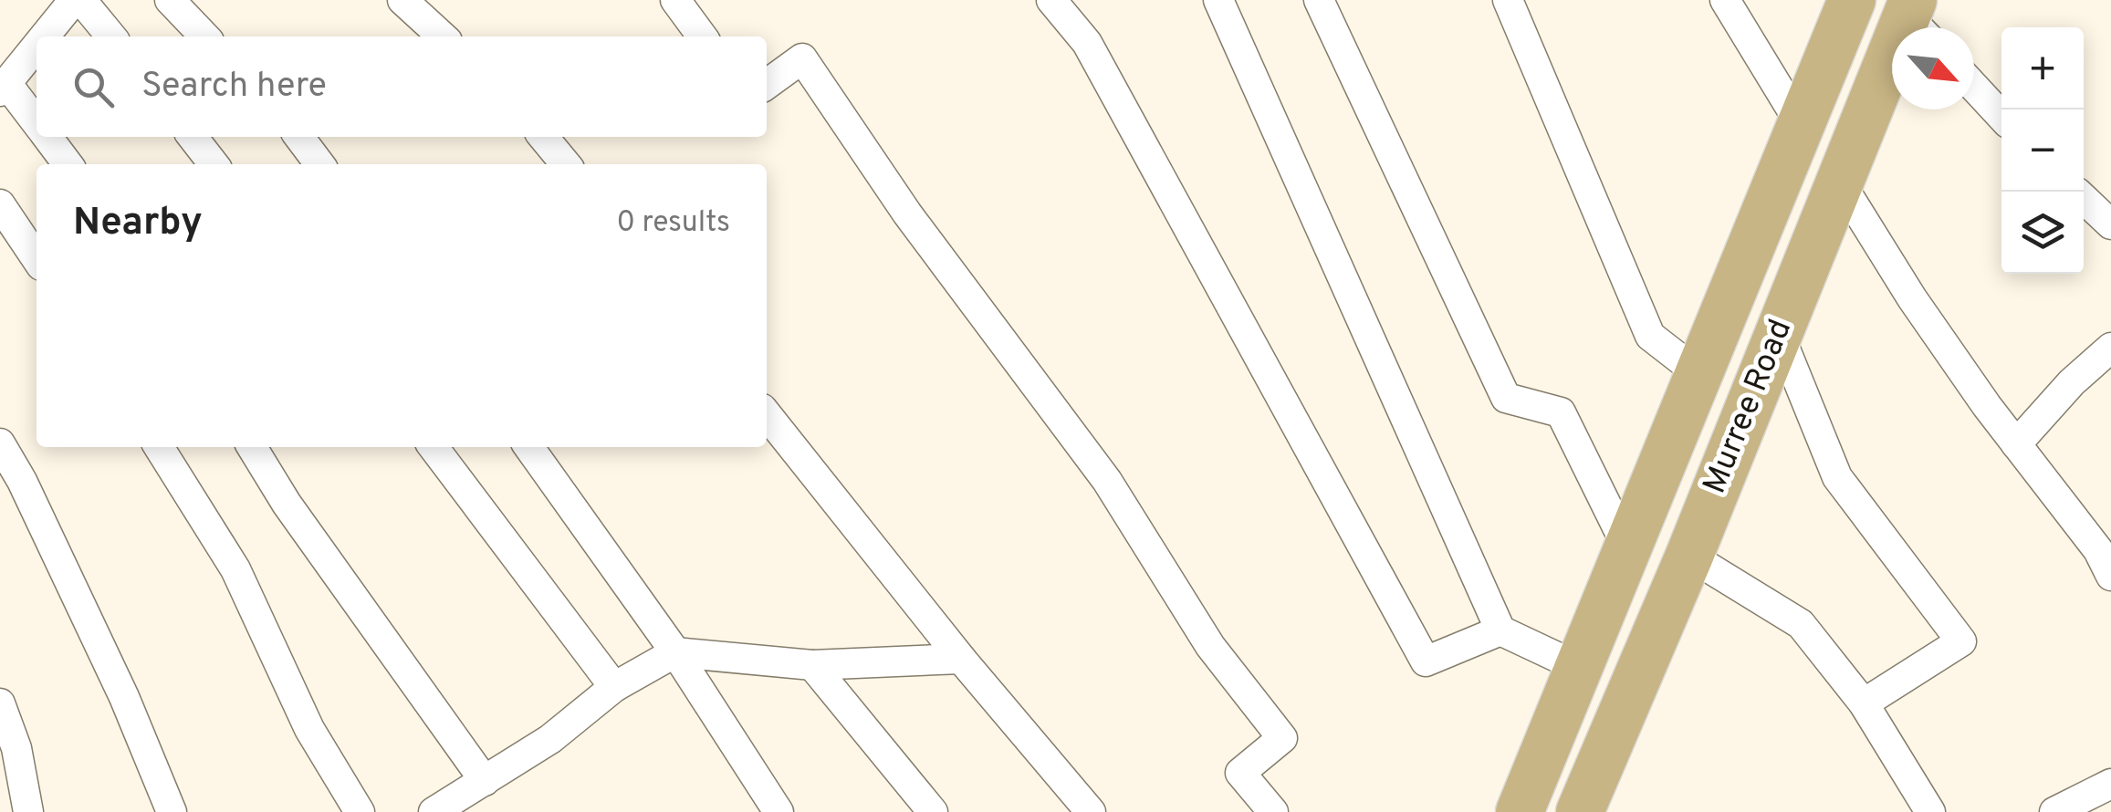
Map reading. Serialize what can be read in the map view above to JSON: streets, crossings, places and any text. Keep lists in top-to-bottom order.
{
  "streets": {
    "main road": ["Murree Road"]
  },
  "north": "bottom right",
  "page": {
    "map_buttons": ["+", "−"],
    "search": "Search here",
    "heading": ["Nearby", "0 results"]
  }
}
